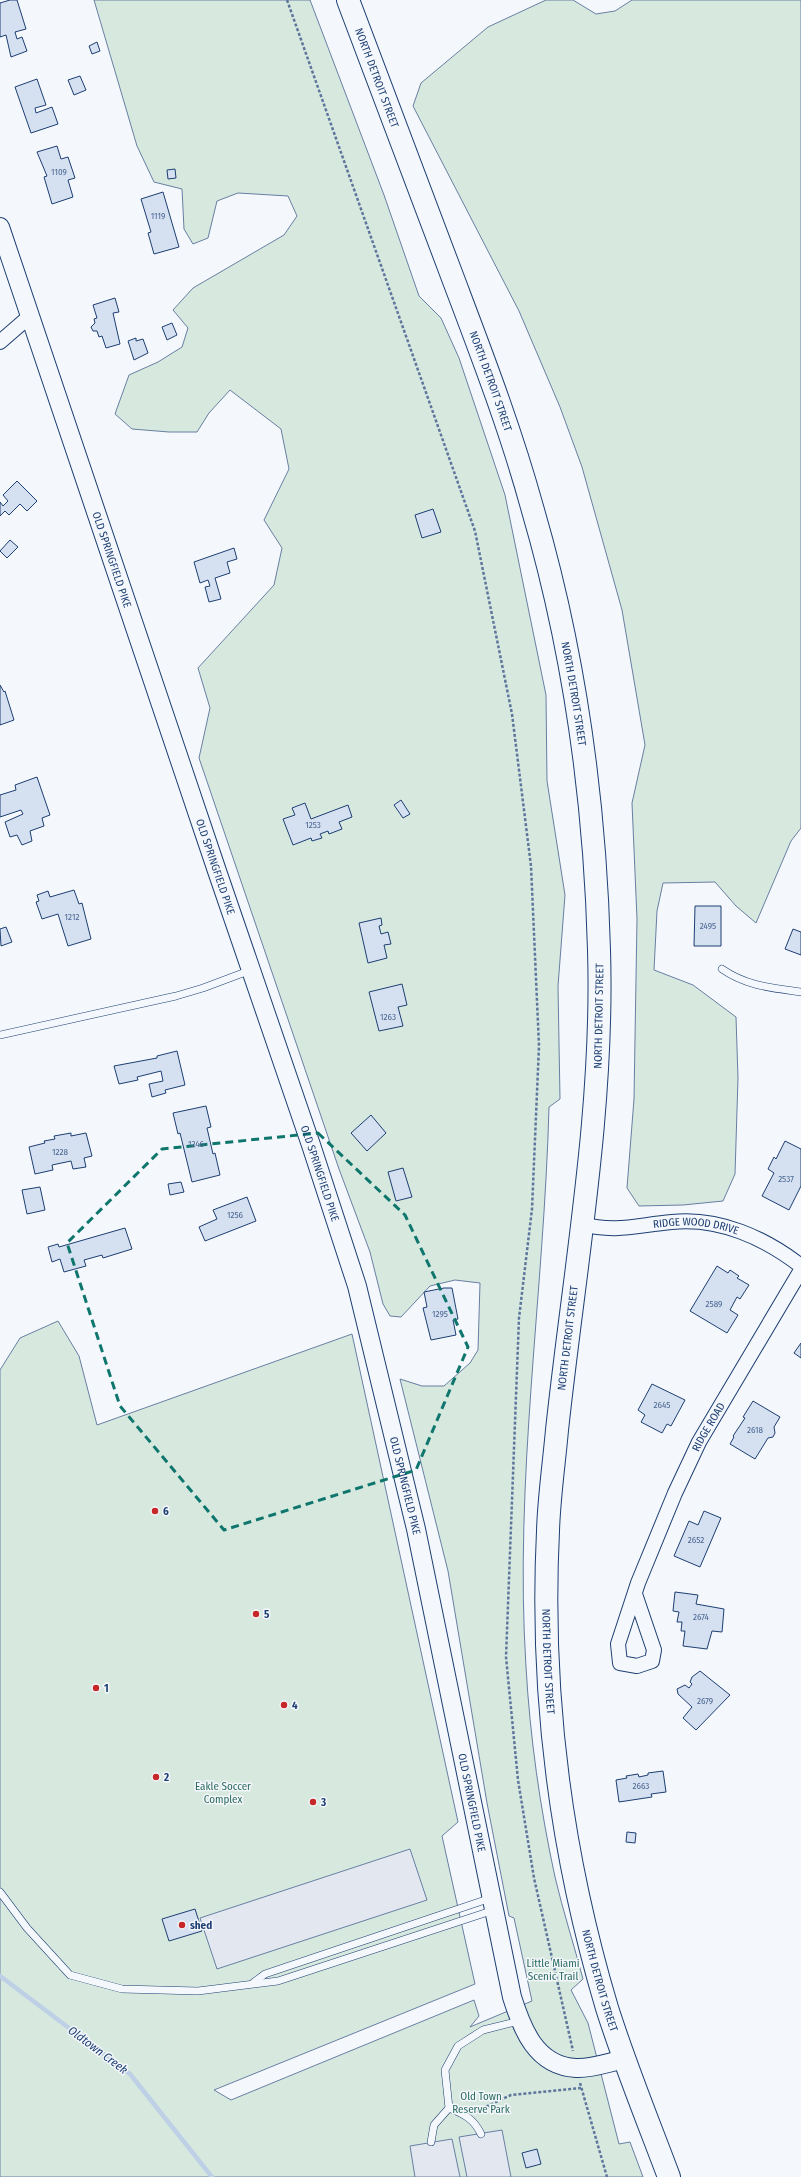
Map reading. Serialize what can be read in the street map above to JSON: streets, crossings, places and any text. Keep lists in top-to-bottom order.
{
  "streets": {
    "highway": ["NORTH DETROIT STREET"],
    "street": ["OLD SPRINGFIELD PIKE", "RIDGE WOOD DRIVE", "RIDGE ROAD"]
  },
  "crossings": [
    ["NORTH DETROIT STREET", "OLD SPRINGFIELD PIKE"],
    ["NORTH DETROIT STREET", "RIDGE WOOD DRIVE"]
  ],
  "water": ["Oldtown Creek"],
  "parks": ["Eakle Soccer Complex", "Little Miami Scenic Trail", "Old Town Reserve Park"],
  "places": [
    "6",
    "5",
    "1",
    "4",
    "2",
    "3",
    "shed"
  ],
  "house_numbers": [
    "1109",
    "1119",
    "1253",
    "1212",
    "2495",
    "1263",
    "1246",
    "1228",
    "2537",
    "1256",
    "2589",
    "1295",
    "2645",
    "2618",
    "2652",
    "2674",
    "2679",
    "2663"
  ]
}
